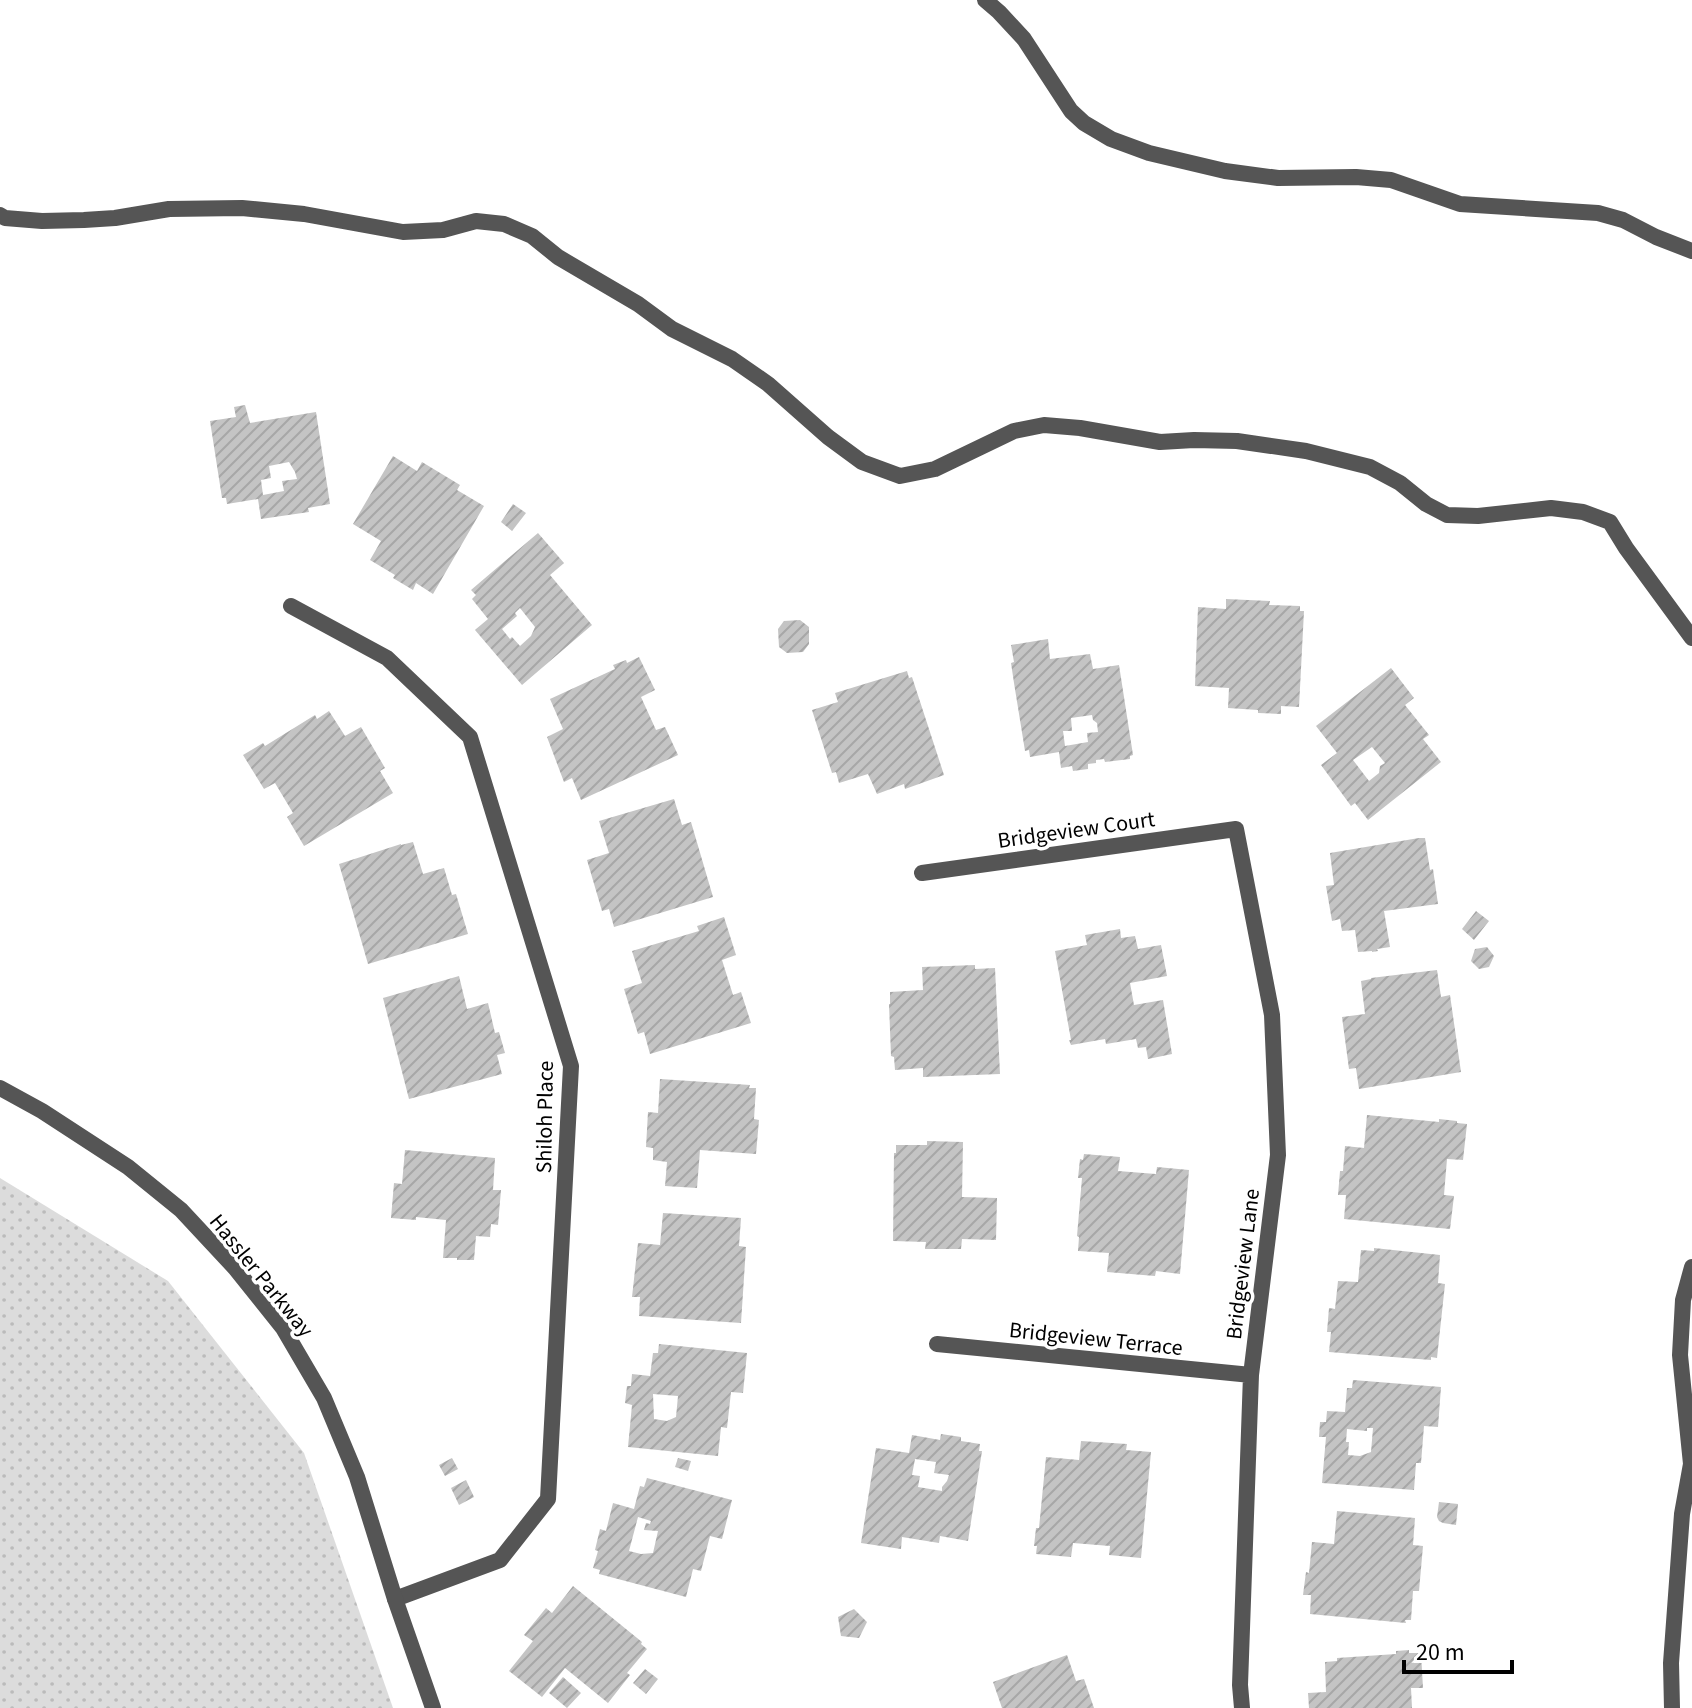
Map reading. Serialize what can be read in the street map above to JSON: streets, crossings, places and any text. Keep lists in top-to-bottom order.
{
  "streets": {
    "street": [
      "Bridgeview Court",
      "Shiloh Place",
      "Bridgeview Lane",
      "Hassler Parkway",
      "Bridgeview Terrace"
    ]
  },
  "crossings": [
    ["Bridgeview Court", "Bridgeview Lane"],
    ["Shiloh Place", "Hassler Parkway"],
    ["Bridgeview Lane", "Bridgeview Terrace"]
  ],
  "scale_bar": "20 m"
}
